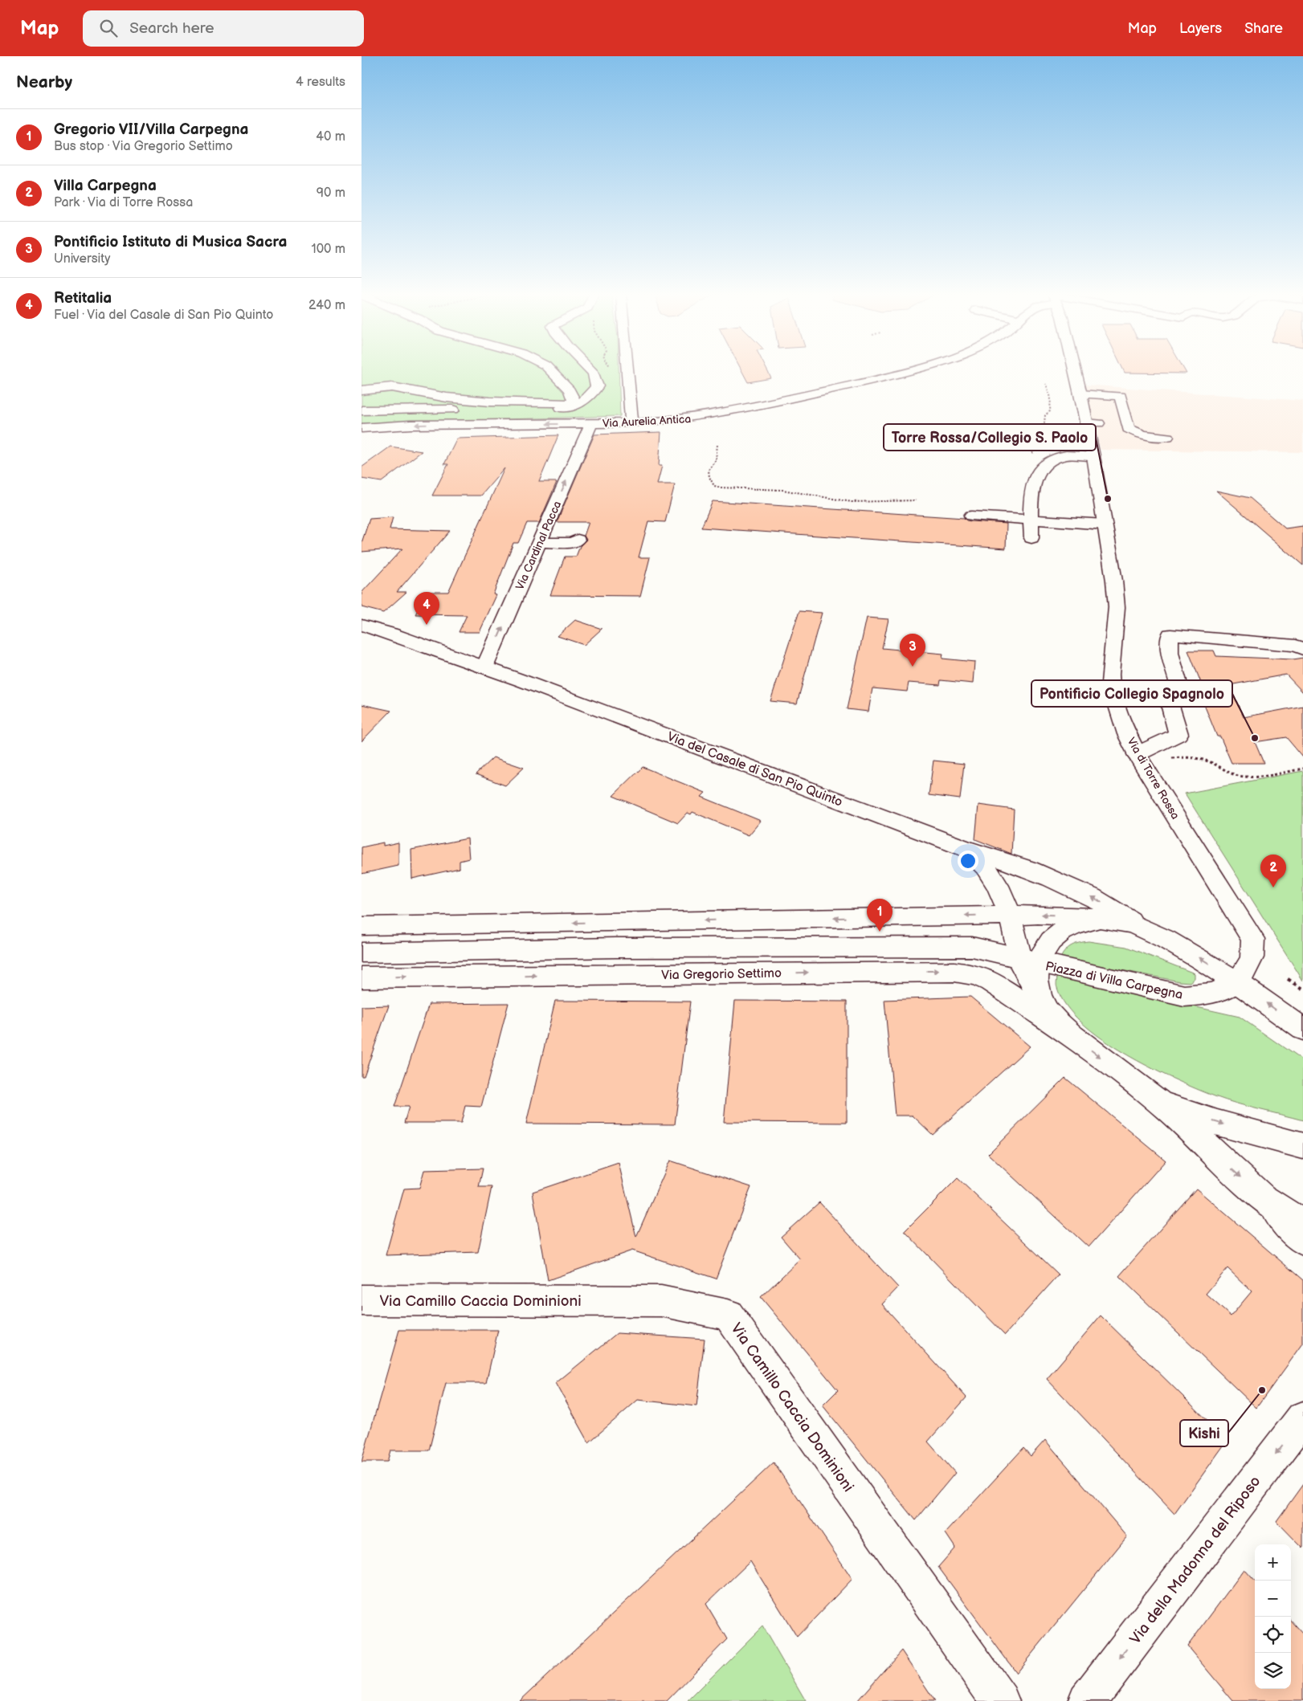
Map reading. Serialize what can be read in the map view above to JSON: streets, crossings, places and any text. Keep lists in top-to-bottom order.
{
  "streets": {
    "street": [
      "Via Aurelia Antica",
      "Via Cardinal Pacca",
      "Via del Casale di San Pio Quinto",
      "Via di Torre Rossa",
      "Via Gregorio Settimo",
      "Piazza di Villa Carpegna",
      "Via Camillo Caccia Dominioni",
      "Via della Madonna del Riposo"
    ]
  },
  "crossings": [
    ["Via Aurelia Antica", "Via Cardinal Pacca"],
    ["Via Cardinal Pacca", "Via del Casale di San Pio Quinto"],
    ["Via del Casale di San Pio Quinto", "Piazza di Villa Carpegna"],
    ["Via di Torre Rossa", "Piazza di Villa Carpegna"],
    ["Via Gregorio Settimo", "Piazza di Villa Carpegna"]
  ],
  "one_way": ["Via Cardinal Pacca", "Via della Madonna del Riposo"],
  "places": ["Torre Rossa/Collegio S. Paolo", "Pontificio Collegio Spagnolo", "Kishi"],
  "page": {
    "header": "Map",
    "search": "Search here",
    "nav": ["Map", "Layers", "Share"],
    "heading": ["Nearby", "4 results"],
    "list": [
      {
        "mark": "1",
        "name": "Gregorio VII/Villa Carpegna",
        "note": "Bus stop · Via Gregorio Settimo",
        "value": "40 m"
      },
      {
        "mark": "2",
        "name": "Villa Carpegna",
        "note": "Park · Via di Torre Rossa",
        "value": "90 m"
      },
      {
        "mark": "3",
        "name": "Pontificio Istituto di Musica Sacra",
        "note": "University",
        "value": "100 m"
      },
      {
        "mark": "4",
        "name": "Retitalia",
        "note": "Fuel · Via del Casale di San Pio Quinto",
        "value": "240 m"
      }
    ],
    "pins": [
      "4",
      "3",
      "2",
      "1"
    ],
    "map_buttons": ["+", "−"]
  }
}
